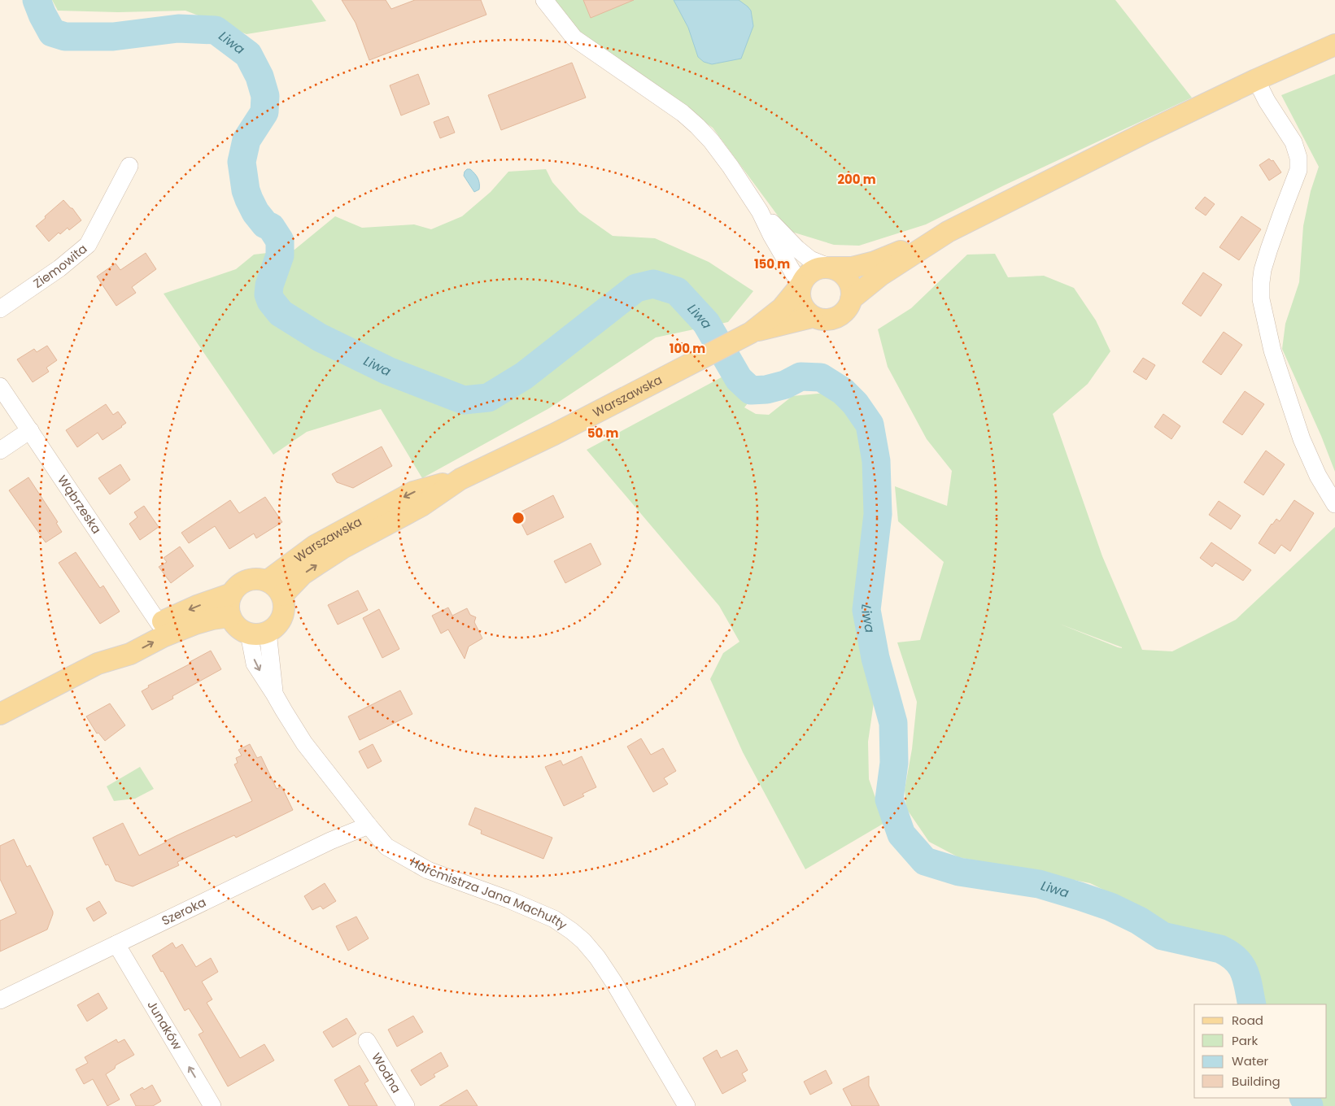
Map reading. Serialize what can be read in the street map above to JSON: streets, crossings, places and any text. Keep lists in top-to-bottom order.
{
  "streets": {
    "main road": ["Warszawska"],
    "street": [
      "Ziemowita",
      "Wąbrzeska",
      "Harcmistrza Jana Machutty",
      "Szeroka",
      "Junaków",
      "Wodna"
    ]
  },
  "crossings": [
    ["Warszawska", "Harcmistrza Jana Machutty"],
    ["Harcmistrza Jana Machutty", "Szeroka"],
    ["Szeroka", "Junaków"]
  ],
  "one_way": ["Junaków"],
  "water": ["Liwa"],
  "legend": [
    "Road",
    "Park",
    "Water",
    "Building"
  ],
  "rings": [
    "200 m",
    "150 m",
    "100 m",
    "50 m"
  ]
}
